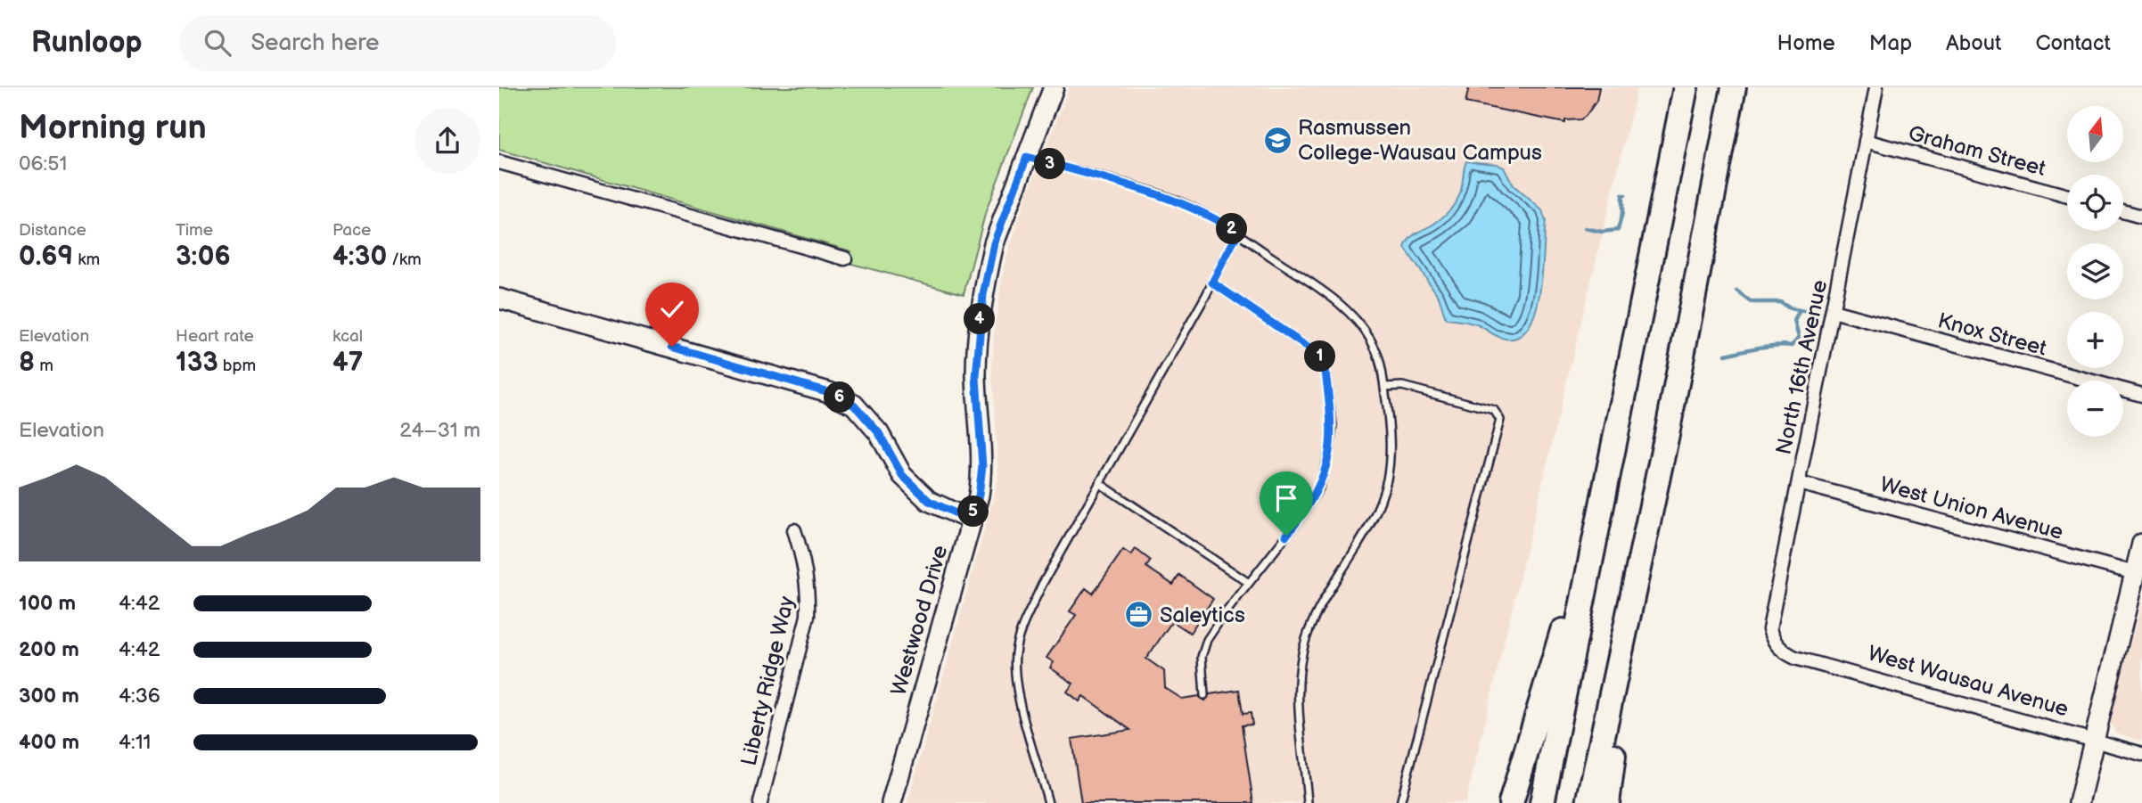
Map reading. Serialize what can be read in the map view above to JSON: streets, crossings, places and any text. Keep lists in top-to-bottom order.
{
  "streets": {
    "street": [
      "Graham Street",
      "Knox Street",
      "North 16th Avenue",
      "West Union Avenue",
      "Westwood Drive",
      "Liberty Ridge Way",
      "West Wausau Avenue"
    ]
  },
  "crossings": [
    ["Graham Street", "North 16th Avenue"],
    ["Knox Street", "North 16th Avenue"],
    ["North 16th Avenue", "West Union Avenue"],
    ["North 16th Avenue", "West Wausau Avenue"]
  ],
  "places": {
    "school or university": ["Rasmussen College-Wausau Campus"],
    "office": ["Saleytics"]
  },
  "north": "top",
  "page": {
    "header": "Runloop",
    "search": "Search here",
    "nav": [
      "Home",
      "Map",
      "About",
      "Contact"
    ],
    "heading": ["Morning run", "06:51"],
    "map_buttons": ["+", "−"],
    "pins": [
      "3",
      "2",
      "4",
      "1",
      "6",
      "5"
    ],
    "stats": [
      ["Distance", "0.69 km"],
      ["Time", "3:06"],
      ["Pace", "4:30 /km"],
      ["Elevation", "8 m"],
      ["Heart rate", "133 bpm"],
      ["kcal", "47"]
    ],
    "chart": ["Elevation", "24–31 m"],
    "list": [
      {
        "name": "100 m",
        "note": "4:42"
      },
      {
        "name": "200 m",
        "note": "4:42"
      },
      {
        "name": "300 m",
        "note": "4:36"
      },
      {
        "name": "400 m",
        "note": "4:11"
      }
    ]
  }
}
